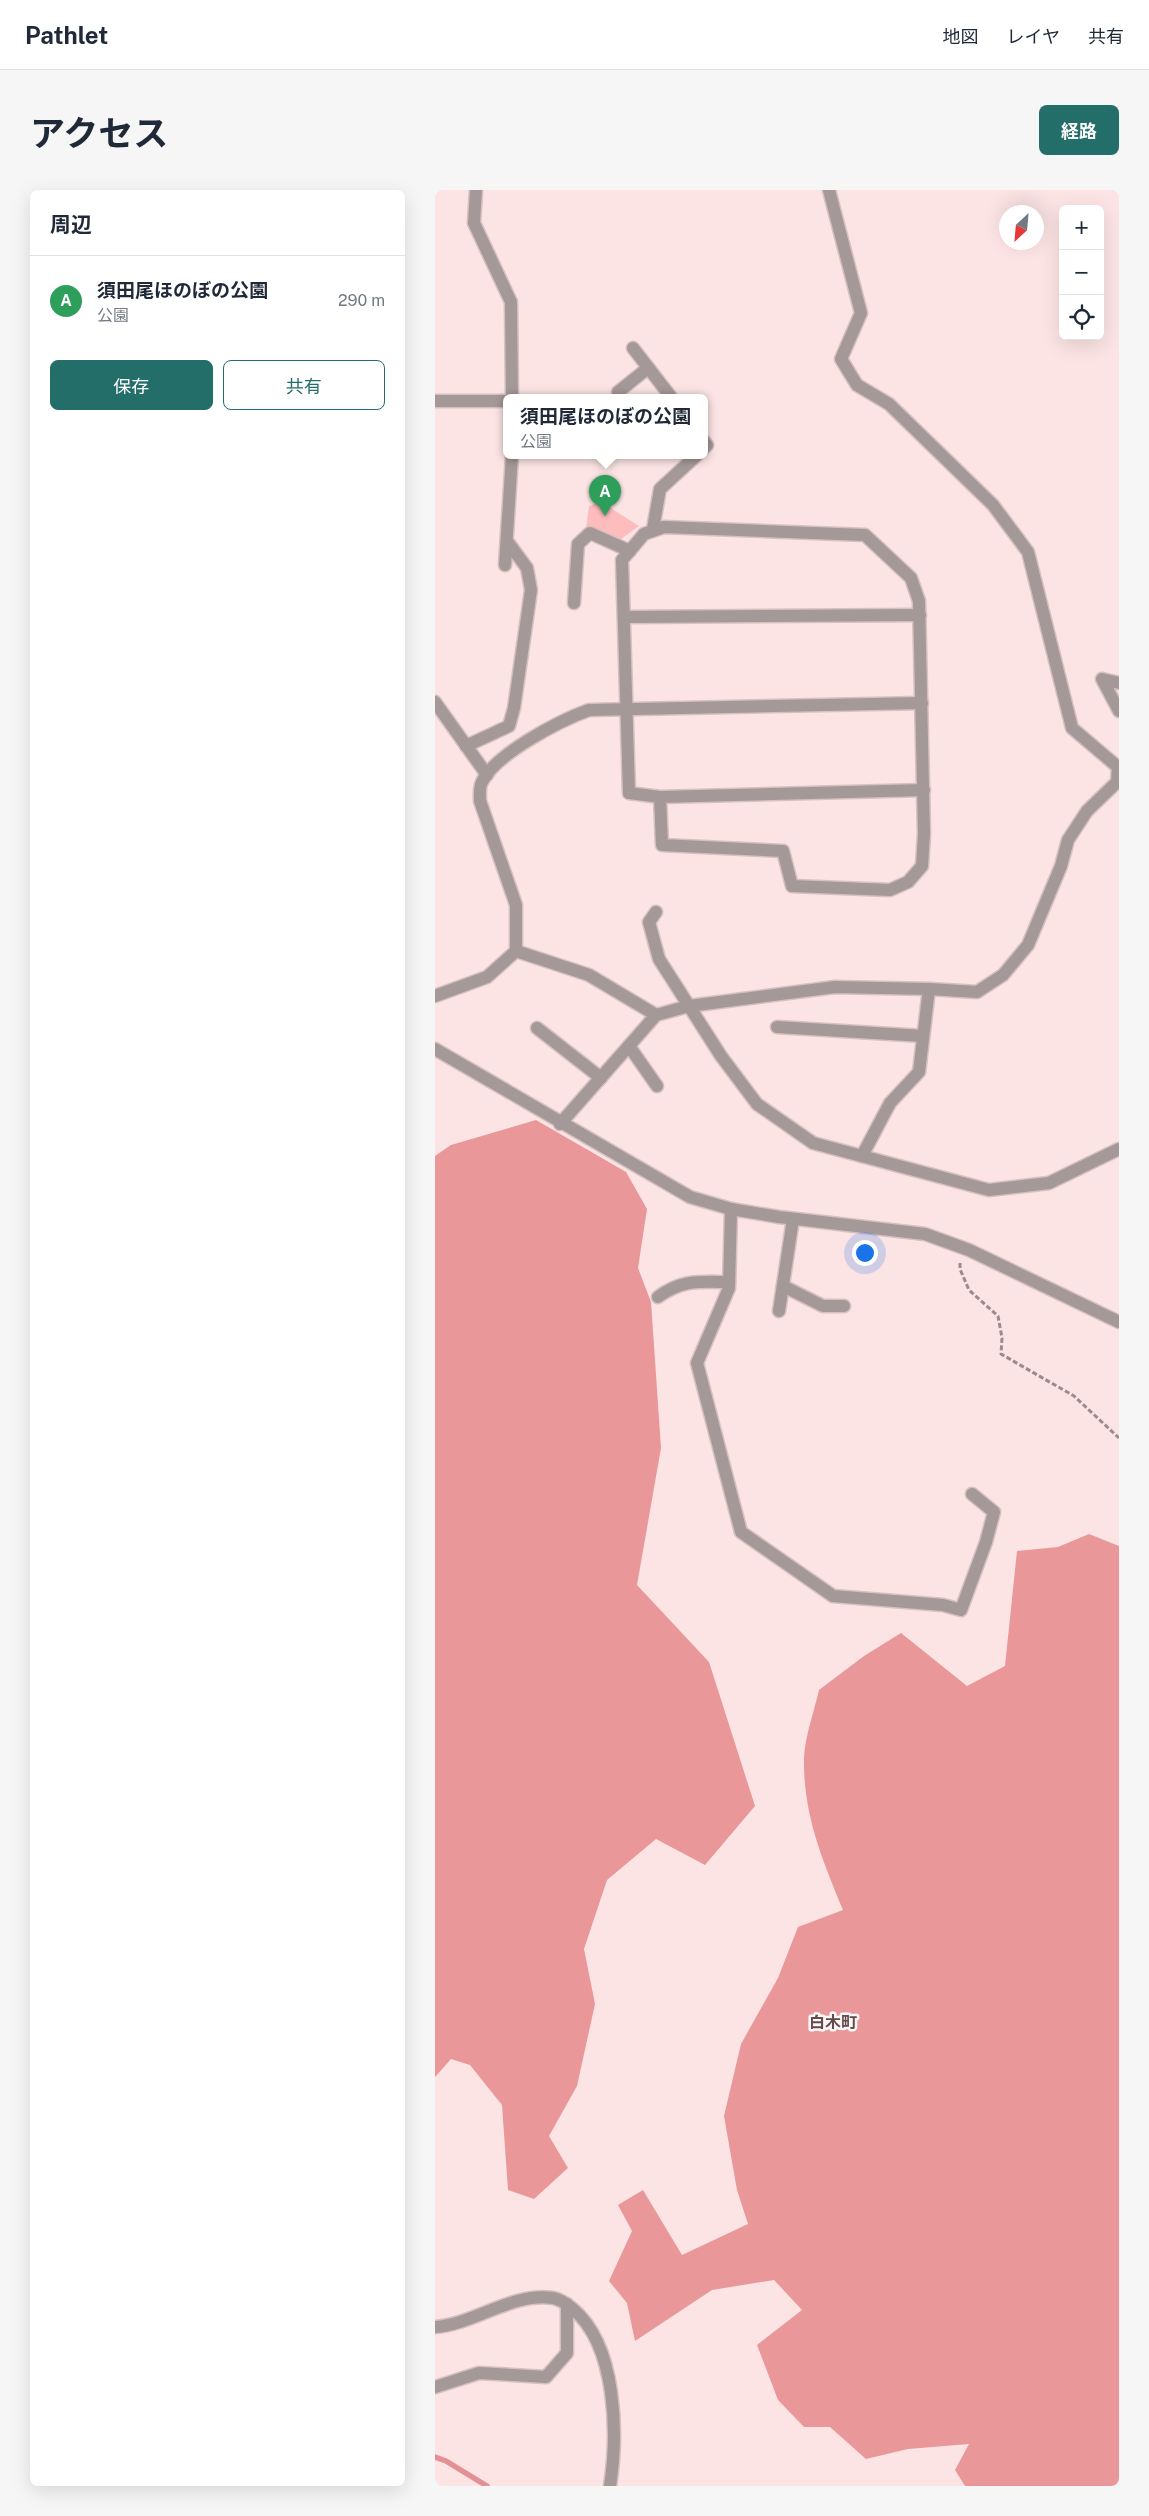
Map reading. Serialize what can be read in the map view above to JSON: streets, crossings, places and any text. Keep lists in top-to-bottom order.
{
  "districts": ["白木町"],
  "north": "bottom left",
  "page": {
    "header": "Pathlet",
    "nav": ["地図", "レイヤ", "共有"],
    "title": "アクセス",
    "buttons": [
      "経路",
      ["保存", "共有"]
    ],
    "heading": "周辺",
    "map_buttons": ["+", "−"],
    "list": [
      {
        "mark": "A",
        "name": "須田尾ほのぼの公園",
        "note": "公園",
        "value": "290 m"
      }
    ],
    "popup": ["須田尾ほのぼの公園", "公園"],
    "pins": "A"
  }
}
